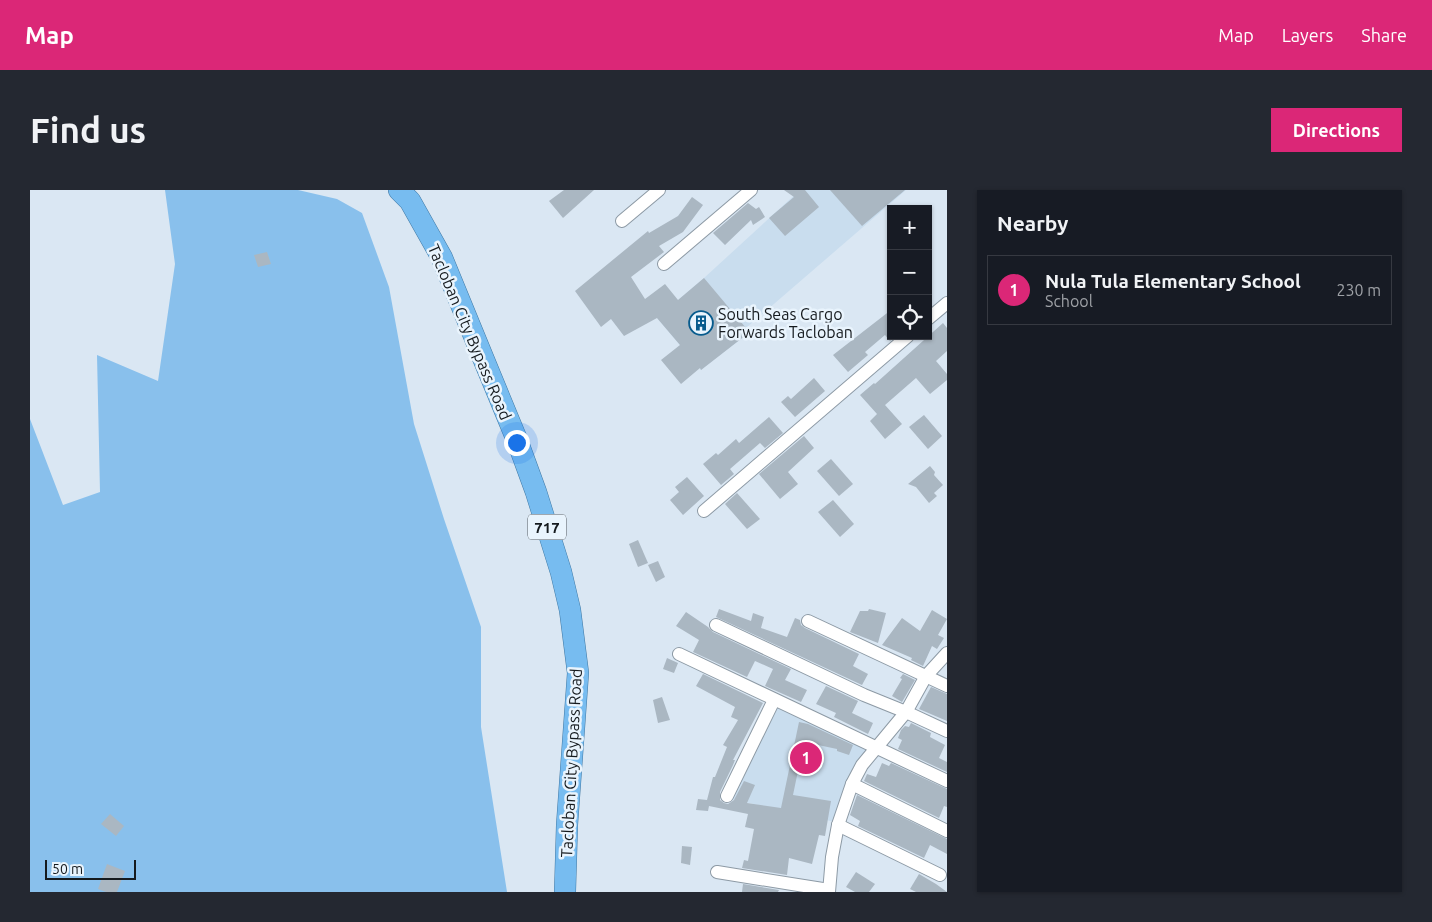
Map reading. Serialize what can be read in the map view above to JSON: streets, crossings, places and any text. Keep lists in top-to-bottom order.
{
  "streets": {
    "highway": ["Tacloban City Bypass Road", "717"]
  },
  "places": {
    "building": ["South Seas Cargo Forwards Tacloban"]
  },
  "scale_bar": "50 m",
  "page": {
    "header": "Map",
    "nav": ["Map", "Layers", "Share"],
    "buttons": "Directions",
    "title": "Find us",
    "heading": "Nearby",
    "map_buttons": ["+", "−"],
    "list": [
      {
        "mark": "1",
        "name": "Nula Tula Elementary School",
        "note": "School",
        "value": "230 m"
      }
    ],
    "pins": "1",
    "scale": "50 m"
  }
}
